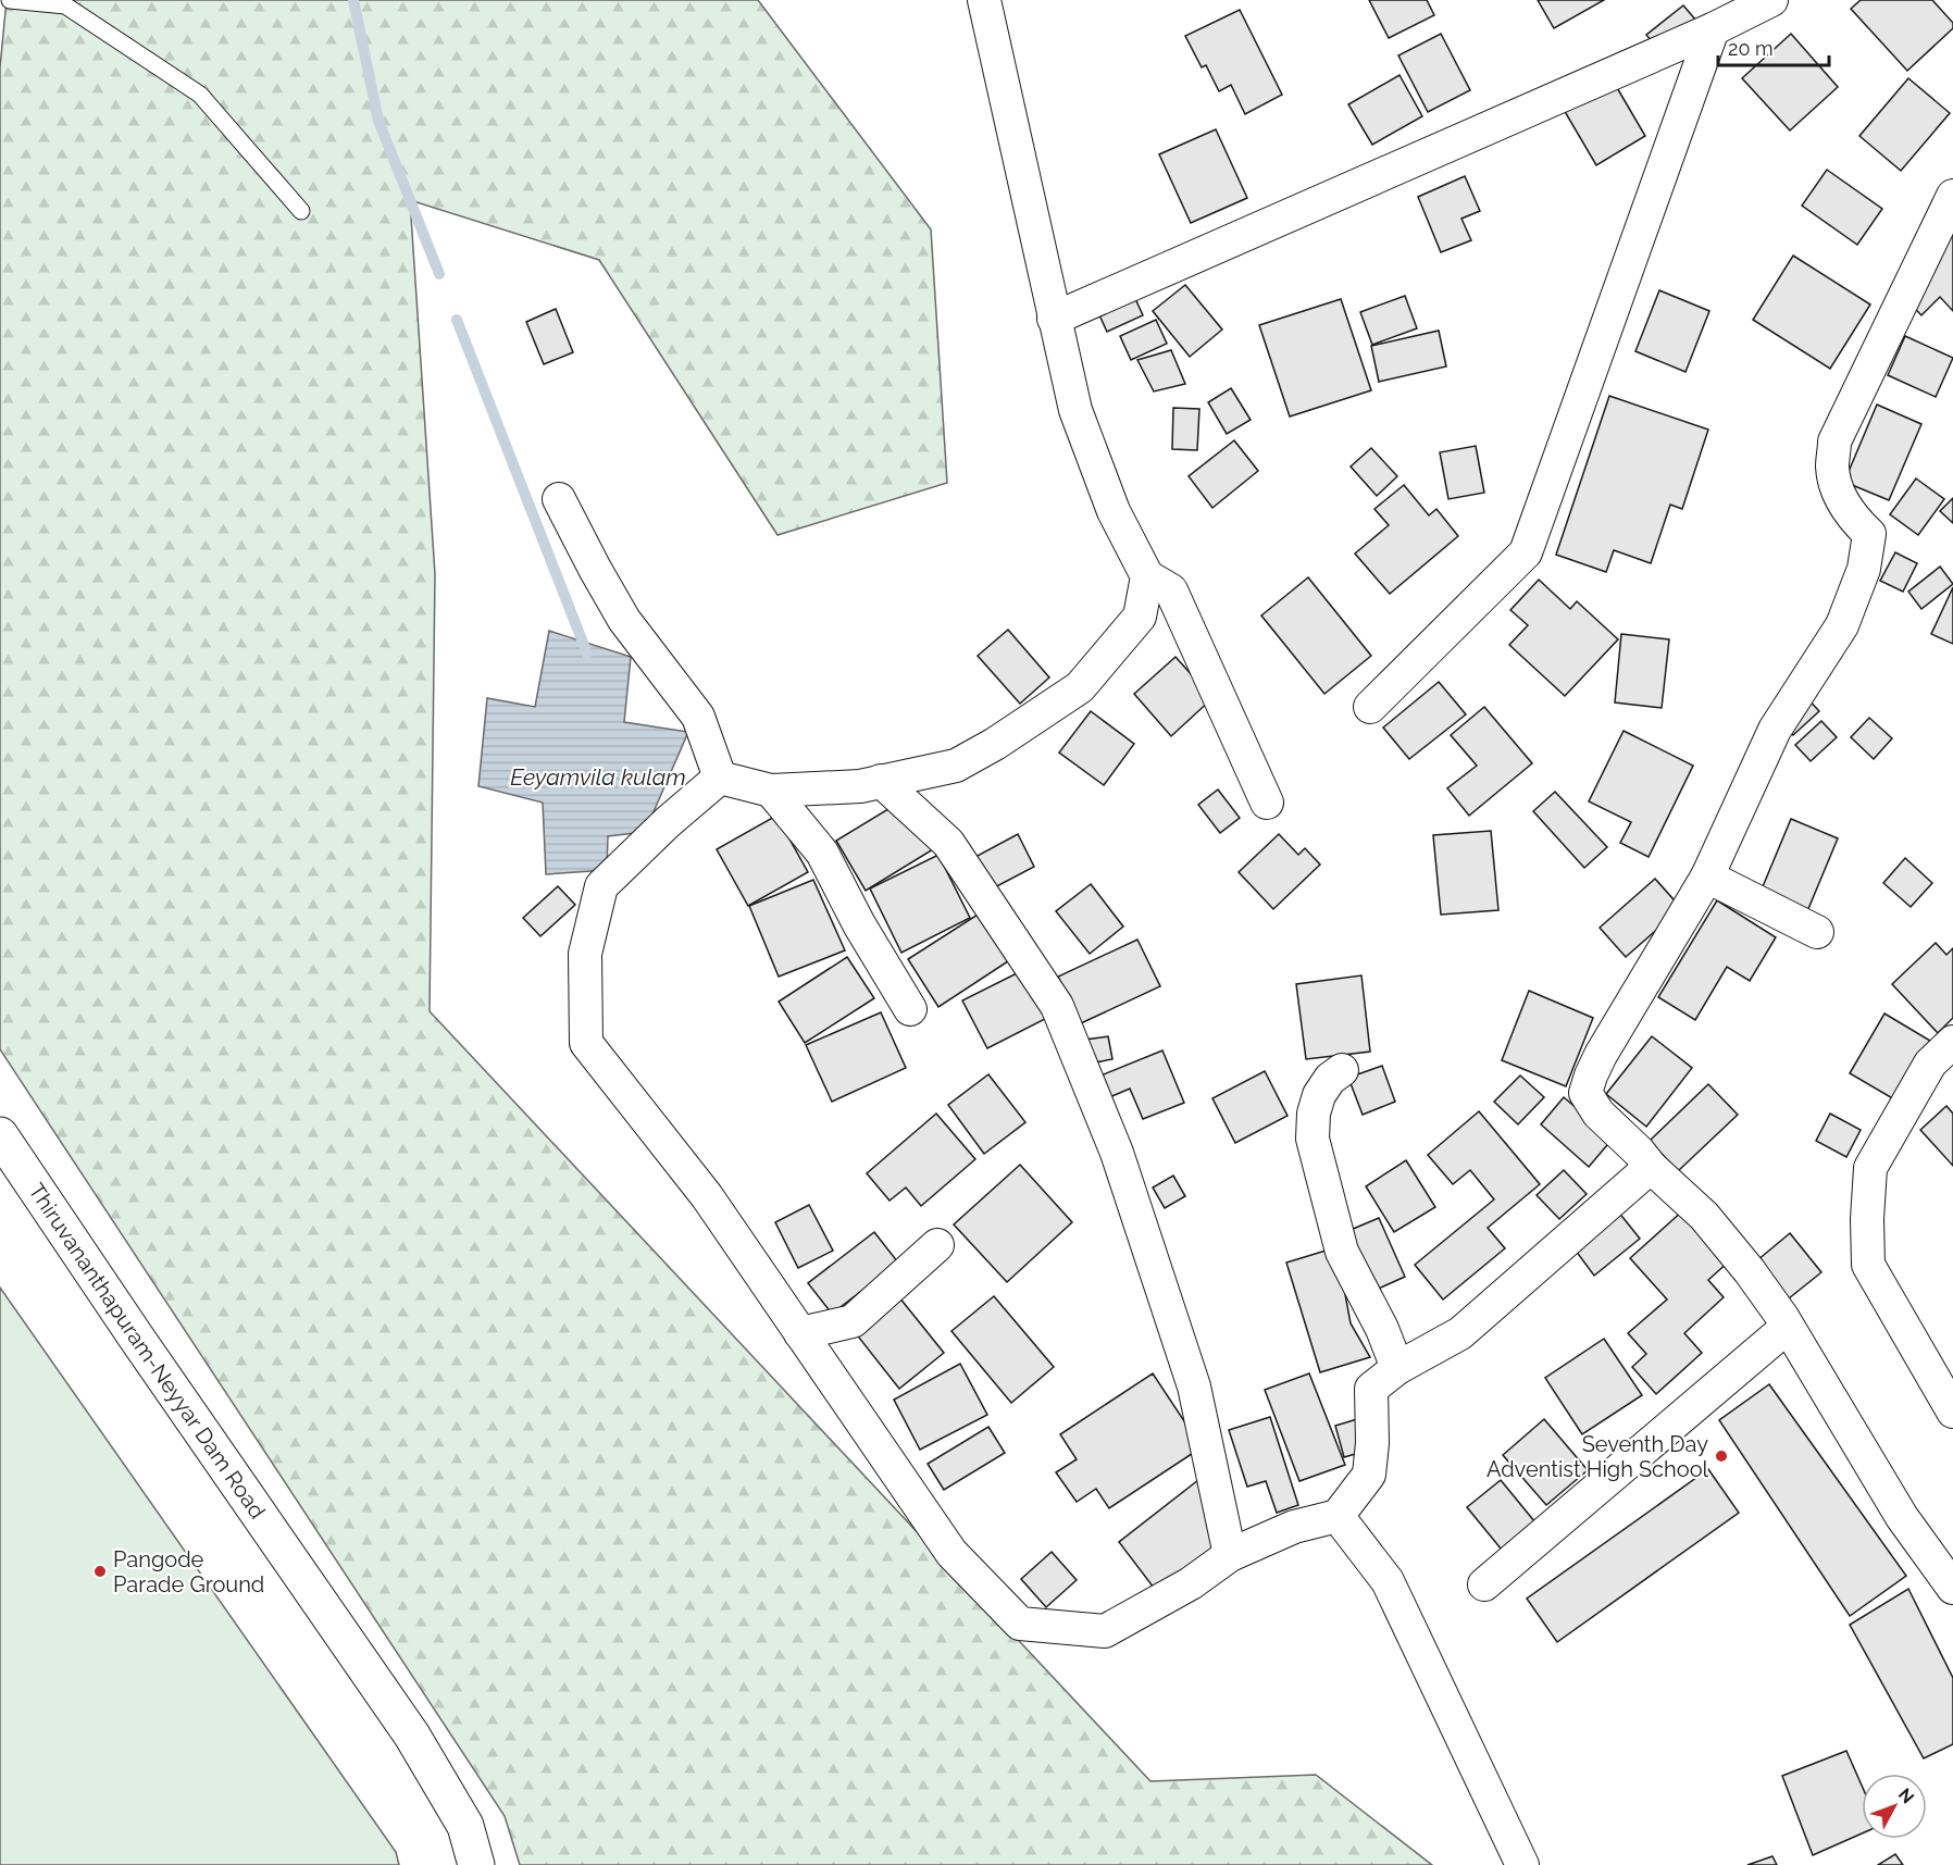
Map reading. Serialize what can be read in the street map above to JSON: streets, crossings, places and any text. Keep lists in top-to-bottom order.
{
  "streets": {
    "main road": ["Thiruvananthapuram-Neyyar Dam Road"]
  },
  "water": ["Eeyamvila kulam"],
  "places": ["Seventh Day Adventist High School", "Pangode Parade Ground"],
  "scale_bar": "20 m",
  "north": "top right"
}
